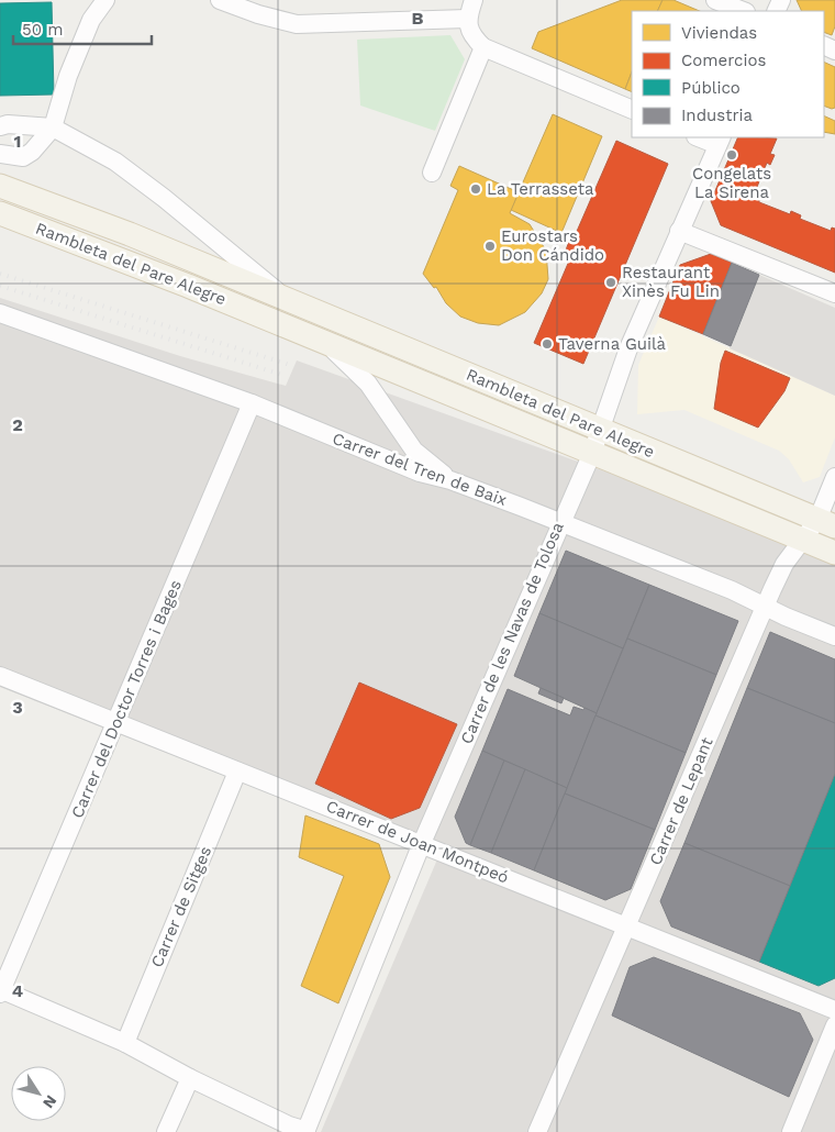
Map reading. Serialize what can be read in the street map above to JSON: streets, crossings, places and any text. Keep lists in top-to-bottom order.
{
  "streets": {
    "main road": ["Rambleta del Pare Alegre"],
    "street": [
      "Carrer del Tren de Baix",
      "Carrer de les Navas de Tolosa",
      "Carrer del Doctor Torres i Bages",
      "Carrer de Lepant",
      "Carrer de Joan Montpeó",
      "Carrer de Sitges"
    ]
  },
  "crossings": [
    ["Rambleta del Pare Alegre", "Carrer del Tren de Baix"],
    ["Rambleta del Pare Alegre", "Carrer de les Navas de Tolosa"],
    ["Rambleta del Pare Alegre", "Carrer de Lepant"],
    ["Carrer del Tren de Baix", "Carrer de les Navas de Tolosa"],
    ["Carrer del Tren de Baix", "Carrer del Doctor Torres i Bages"],
    ["Carrer del Tren de Baix", "Carrer de Lepant"],
    ["Carrer de les Navas de Tolosa", "Carrer de Joan Montpeó"],
    ["Carrer del Doctor Torres i Bages", "Carrer de Joan Montpeó"],
    ["Carrer de Lepant", "Carrer de Joan Montpeó"],
    ["Carrer de Joan Montpeó", "Carrer de Sitges"]
  ],
  "places": [
    "Congelats La Sirena",
    "La Terrasseta",
    "Eurostars Don Cándido",
    "Restaurant Xinès Fu Lin",
    "Taverna Guilà"
  ],
  "legend": [
    "Viviendas",
    "Comercios",
    "Público",
    "Industria"
  ],
  "scale_bar": "50 m",
  "north": "bottom right",
  "grid": {
    "columns": ["B"],
    "rows": [
      "1",
      "2",
      "3",
      "4"
    ]
  }
}
